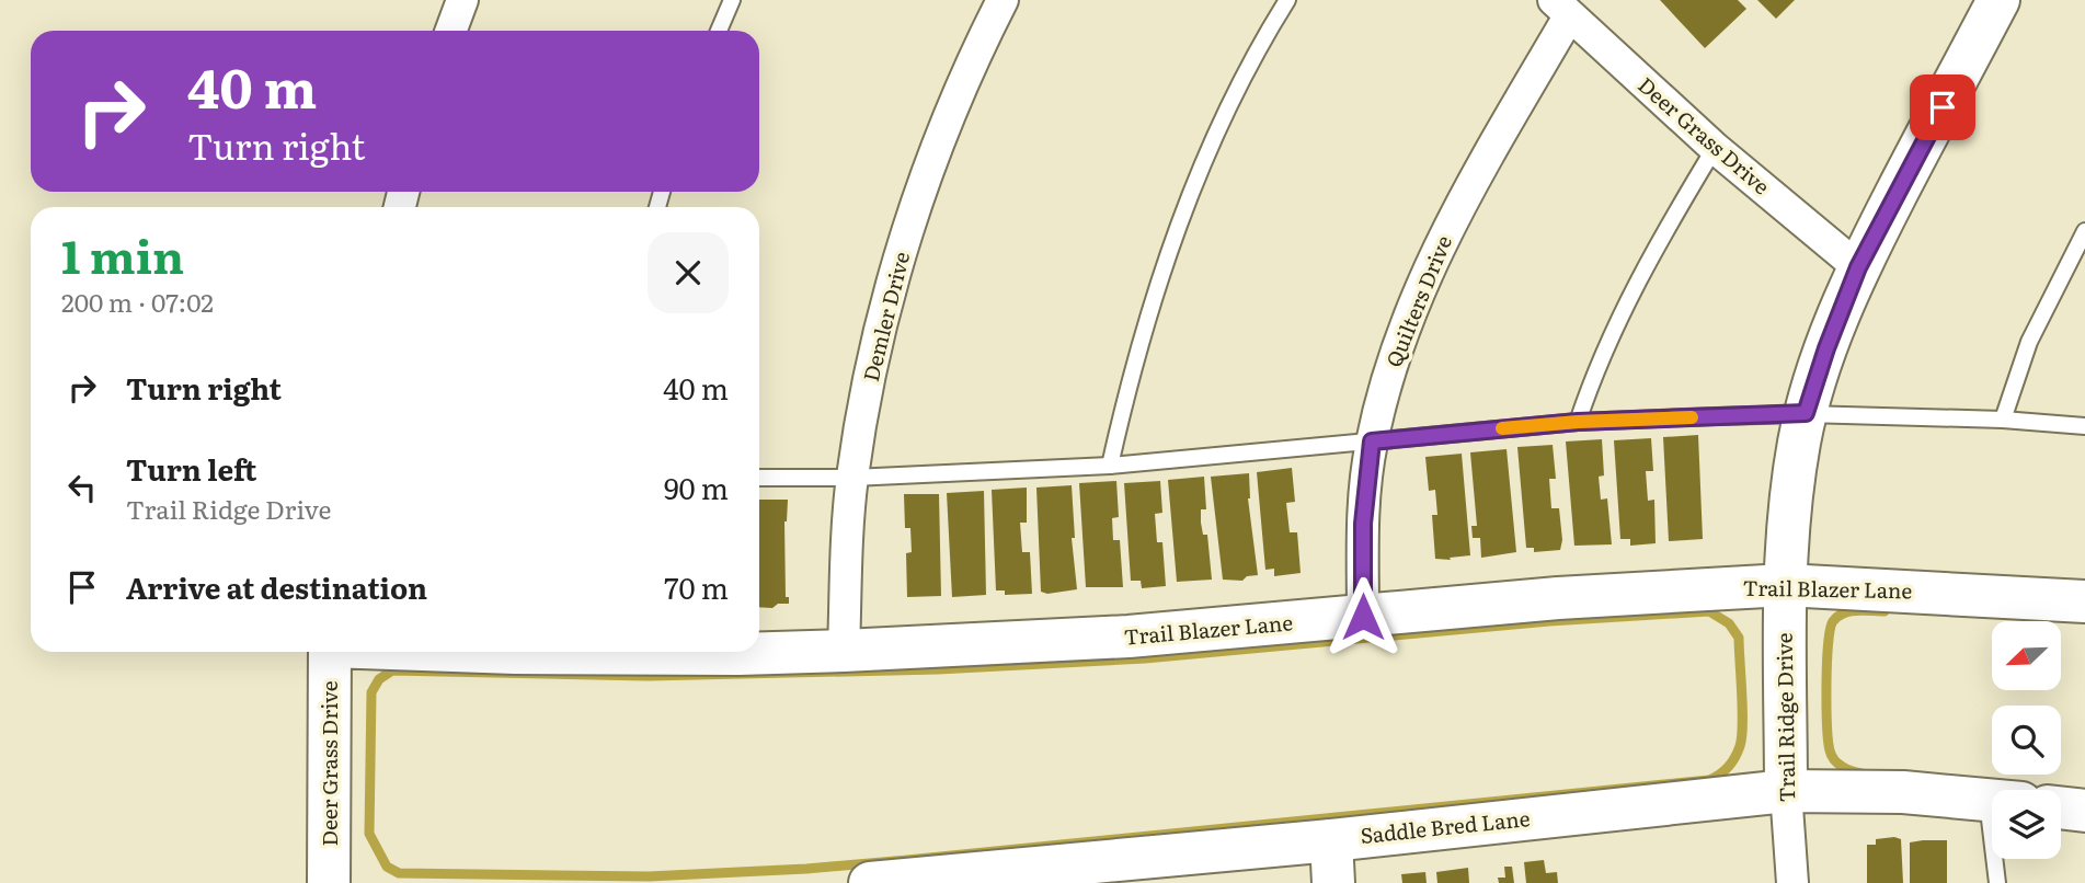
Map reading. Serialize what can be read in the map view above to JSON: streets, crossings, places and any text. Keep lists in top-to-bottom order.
{
  "streets": {
    "street": [
      "Deer Grass Drive",
      "Quilters Drive",
      "Demler Drive",
      "Trail Blazer Lane",
      "Trail Ridge Drive",
      "Saddle Bred Lane"
    ]
  },
  "crossings": [
    ["Deer Grass Drive", "Quilters Drive"],
    ["Deer Grass Drive", "Trail Ridge Drive"],
    ["Quilters Drive", "Trail Blazer Lane"],
    ["Demler Drive", "Trail Blazer Lane"],
    ["Trail Blazer Lane", "Trail Ridge Drive"],
    ["Trail Ridge Drive", "Saddle Bred Lane"]
  ],
  "north": "bottom left",
  "page": {
    "turn": ["40 m", "Turn right"],
    "heading": ["1 min", "200 m · 07:02"],
    "list": [
      {
        "name": "Turn right",
        "value": "40 m"
      },
      {
        "name": "Turn left",
        "note": "Trail Ridge Drive",
        "value": "90 m"
      },
      {
        "name": "Arrive at destination",
        "value": "70 m"
      }
    ]
  }
}
